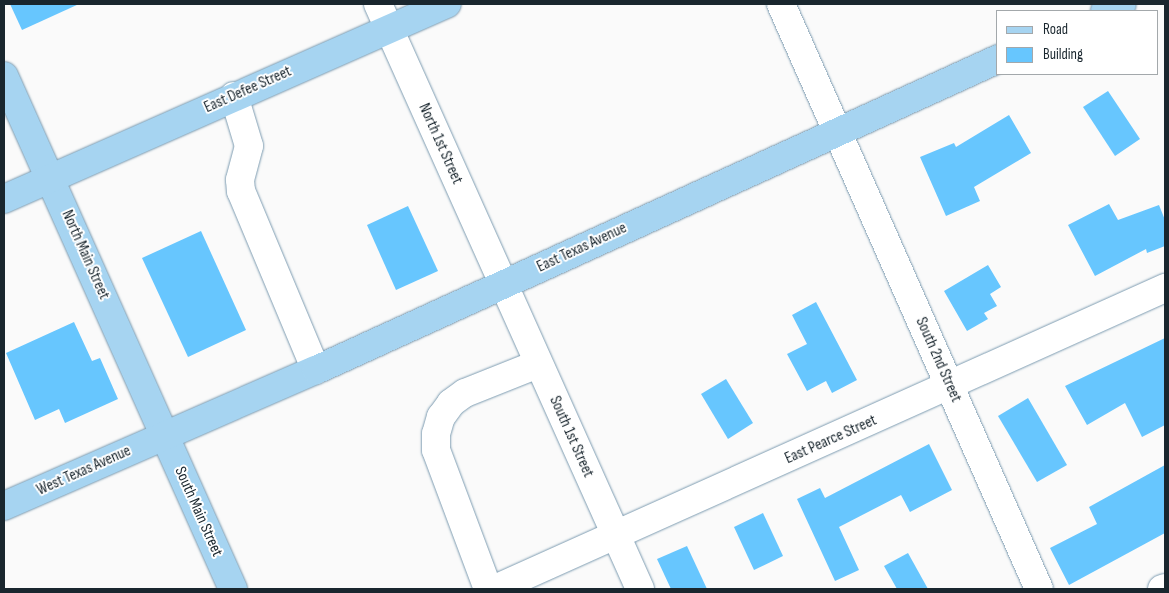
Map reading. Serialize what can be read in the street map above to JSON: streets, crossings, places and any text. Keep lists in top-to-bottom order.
{
  "streets": {
    "main road": [
      "East Defee Street",
      "East Texas Avenue",
      "North Main Street",
      "West Texas Avenue",
      "South Main Street"
    ],
    "street": [
      "North 1st Street",
      "South 2nd Street",
      "South 1st Street",
      "East Pearce Street"
    ]
  },
  "crossings": [
    ["East Defee Street", "North 1st Street"],
    ["East Defee Street", "North Main Street"],
    ["North 1st Street", "East Texas Avenue"],
    ["North 1st Street", "South 1st Street"],
    ["East Texas Avenue", "North Main Street"],
    ["East Texas Avenue", "South 2nd Street"],
    ["East Texas Avenue", "South 1st Street"],
    ["East Texas Avenue", "West Texas Avenue"],
    ["East Texas Avenue", "South Main Street"],
    ["North Main Street", "West Texas Avenue"],
    ["North Main Street", "South Main Street"],
    ["South 2nd Street", "East Pearce Street"],
    ["South 1st Street", "East Pearce Street"],
    ["West Texas Avenue", "South Main Street"]
  ],
  "legend": ["Road", "Building"]
}
